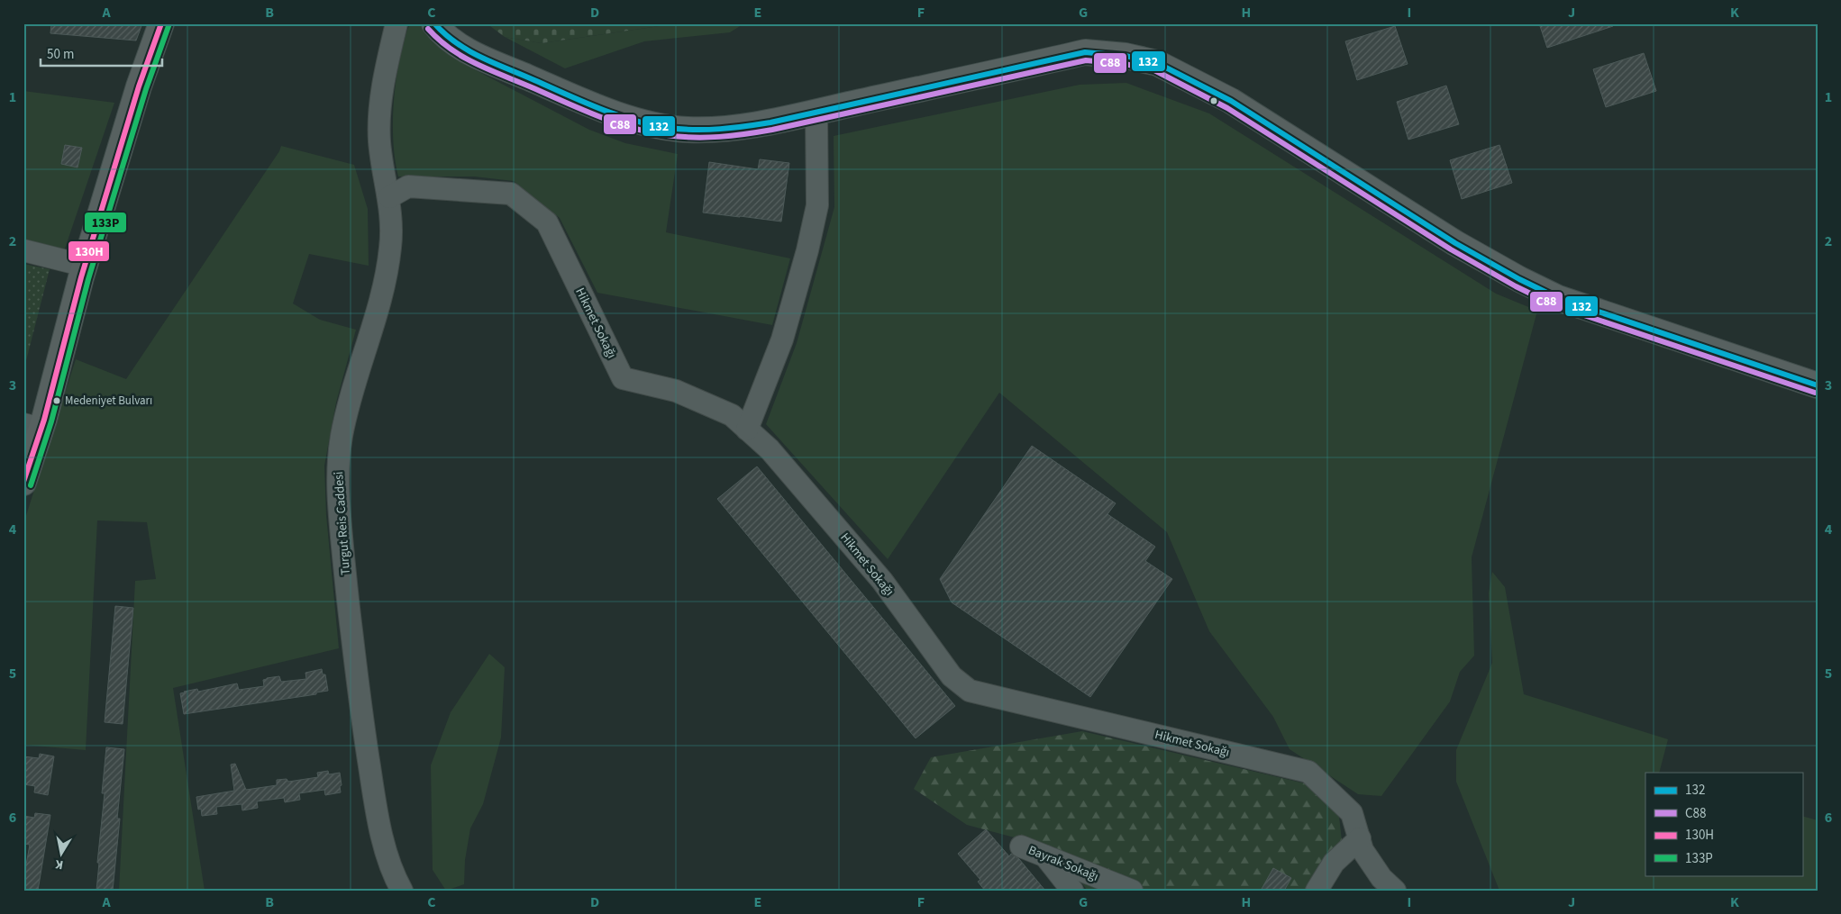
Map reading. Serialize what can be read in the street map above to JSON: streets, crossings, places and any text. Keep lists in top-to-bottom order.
{
  "streets": {
    "street": ["Hikmet Sokağı", "Turgut Reis Caddesi", "Bayrak Sokağı"]
  },
  "crossings": [
    ["Hikmet Sokağı", "Turgut Reis Caddesi"]
  ],
  "places": ["Medeniyet Bulvarı"],
  "lines": [
    "transit line 132",
    "transit line 130H",
    "transit line 133P",
    "transit line C88"
  ],
  "legend": [
    "132",
    "C88",
    "130H",
    "133P"
  ],
  "scale_bar": "50 m",
  "north": "bottom",
  "grid": {
    "columns": [
      "A",
      "B",
      "C",
      "D",
      "E",
      "F",
      "G",
      "H",
      "I",
      "J",
      "K"
    ],
    "rows": [
      "1",
      "2",
      "3",
      "4",
      "5",
      "6"
    ]
  }
}
